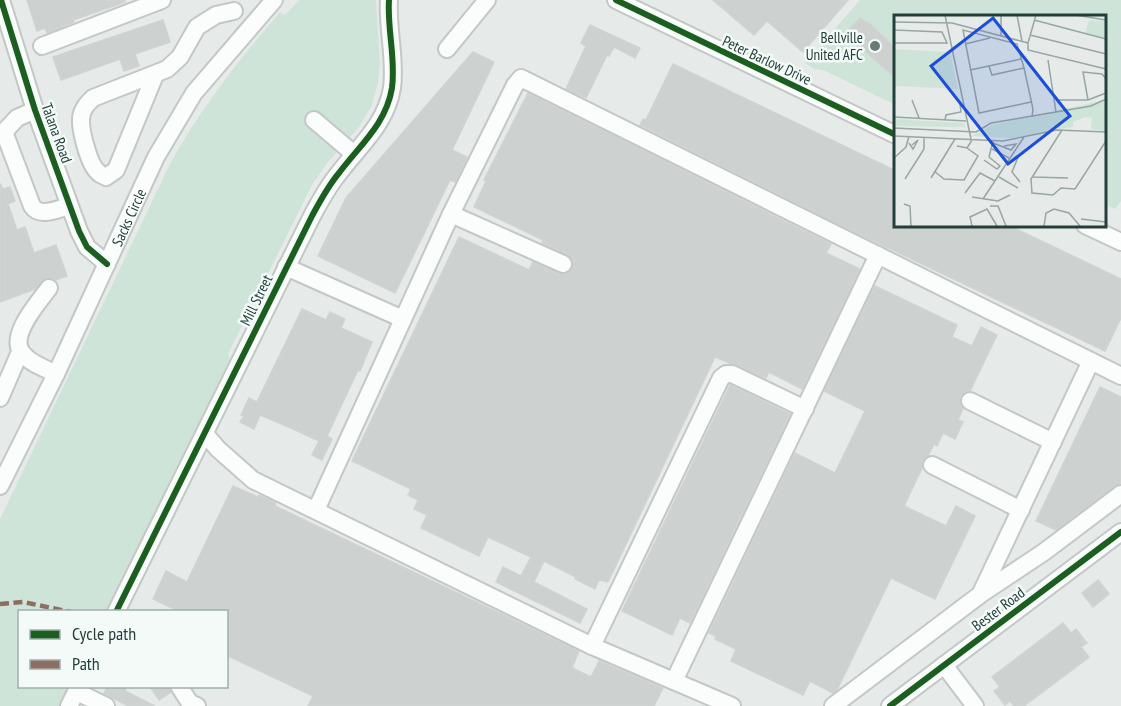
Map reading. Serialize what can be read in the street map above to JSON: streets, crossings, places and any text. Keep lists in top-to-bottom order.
{
  "streets": {
    "street": [
      "Peter Barlow Drive",
      "Talana Road",
      "Sacks Circle",
      "Mill Street",
      "Bester Road"
    ]
  },
  "crossings": [
    ["Talana Road", "Sacks Circle"]
  ],
  "places": ["Bellville United AFC"],
  "legend": ["Cycle path", "Path"]
}
